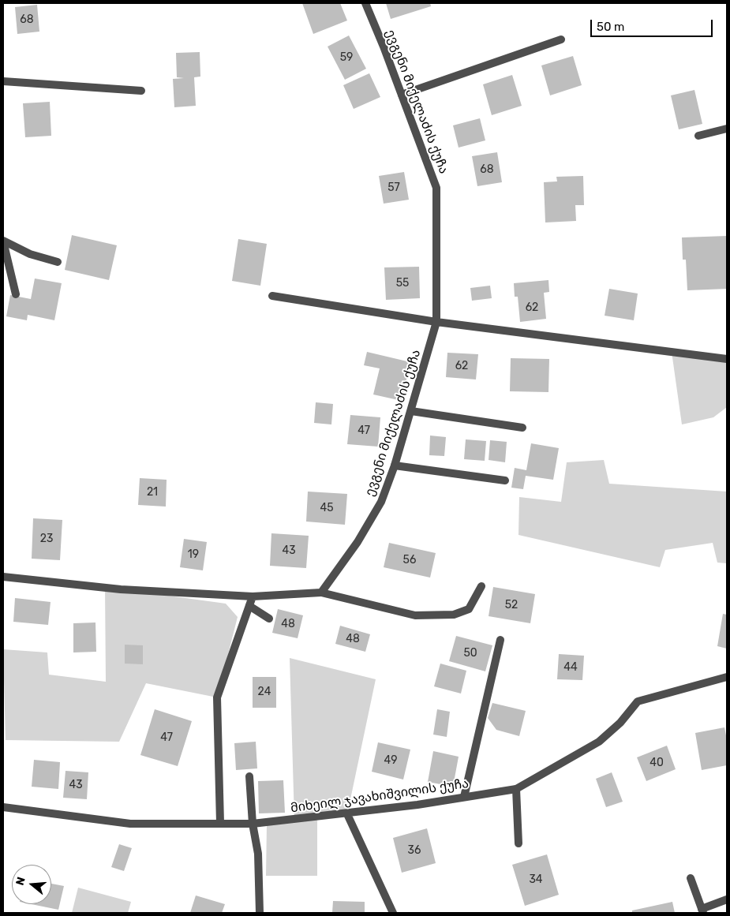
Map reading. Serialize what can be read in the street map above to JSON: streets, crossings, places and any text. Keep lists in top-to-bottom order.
{
  "streets": {
    "street": ["ევგენი მიქელაძის ქუჩა", "მიხეილ ჯავახიშვილის ქუჩა"]
  },
  "house_numbers": [
    "68",
    "59",
    "68",
    "57",
    "55",
    "62",
    "62",
    "47",
    "21",
    "45",
    "23",
    "43",
    "19",
    "56",
    "52",
    "48",
    "48",
    "50",
    "44",
    "24",
    "47",
    "49",
    "40",
    "43",
    "36",
    "34"
  ],
  "scale_bar": "50 m",
  "north": "left"
}
